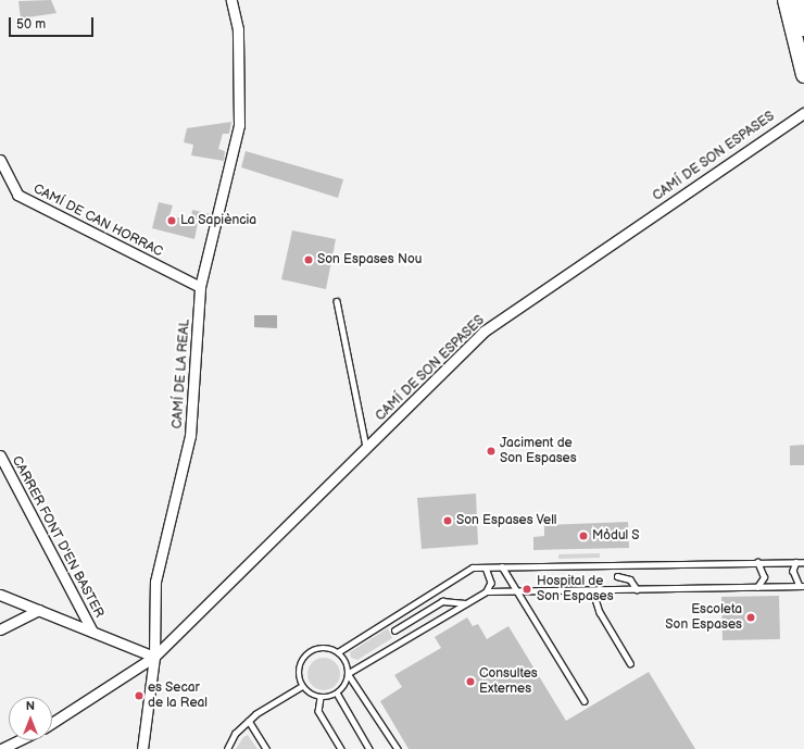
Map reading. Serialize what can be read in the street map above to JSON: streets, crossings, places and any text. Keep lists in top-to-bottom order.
{
  "streets": {
    "street": [
      "CAMÍ DE SON ESPASES",
      "CAMÍ DE CAN HORRAC",
      "CAMÍ DE LA REAL",
      "CARRER FONT D'EN BASTER"
    ]
  },
  "crossings": [
    ["CAMÍ DE SON ESPASES", "CAMÍ DE LA REAL"],
    ["CAMÍ DE CAN HORRAC", "CAMÍ DE LA REAL"]
  ],
  "places": [
    "La Sapiència",
    "Son Espases Nou",
    "Jaciment de Son Espases",
    "Son Espases Vell",
    "Mòdul S",
    "Hospital de Son Espases",
    "Escoleta Son Espases",
    "Consultes Externes",
    "es Secar de la Real"
  ],
  "scale_bar": "50 m",
  "north": "top"
}
